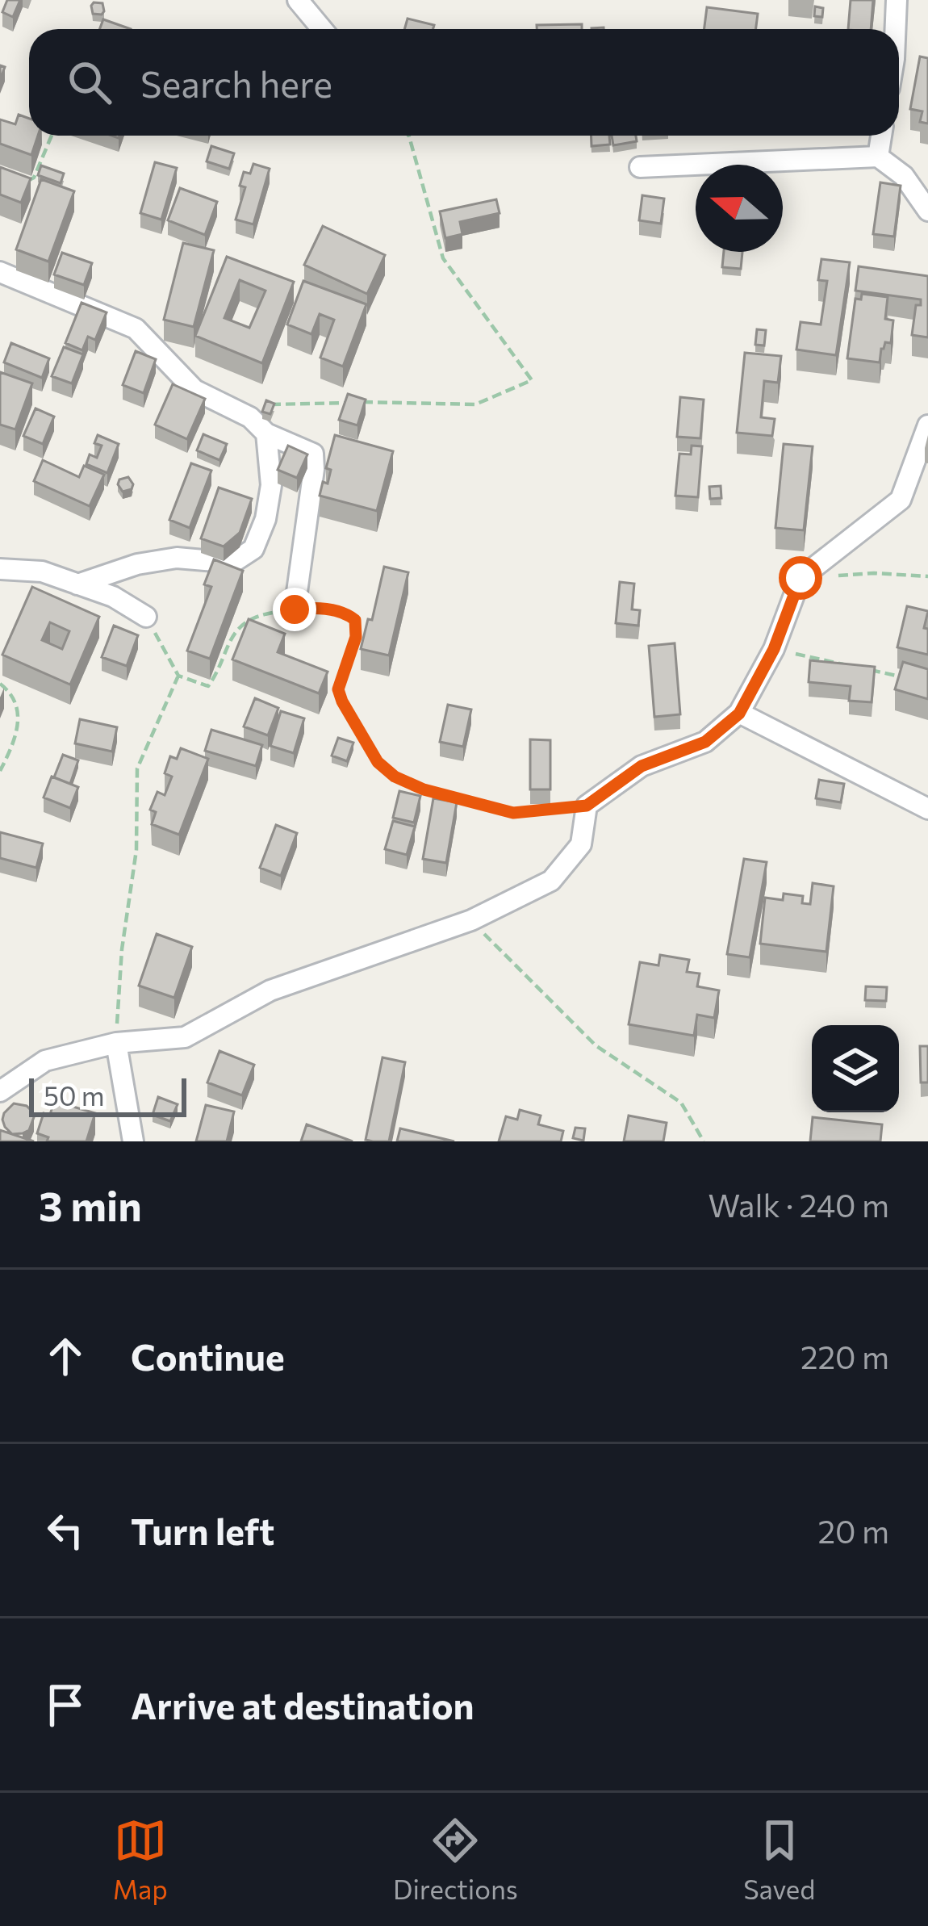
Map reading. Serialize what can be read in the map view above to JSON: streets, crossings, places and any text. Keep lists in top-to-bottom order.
{
  "scale_bar": "50 m",
  "north": "left",
  "page": {
    "search": "Search here",
    "scale": "50 m",
    "heading": ["3 min", "Walk · 240 m"],
    "list": [
      ["Continue", "220 m"],
      ["Turn left", "20 m"],
      "Arrive at destination"
    ],
    "nav": ["Map", "Directions", "Saved"]
  }
}
